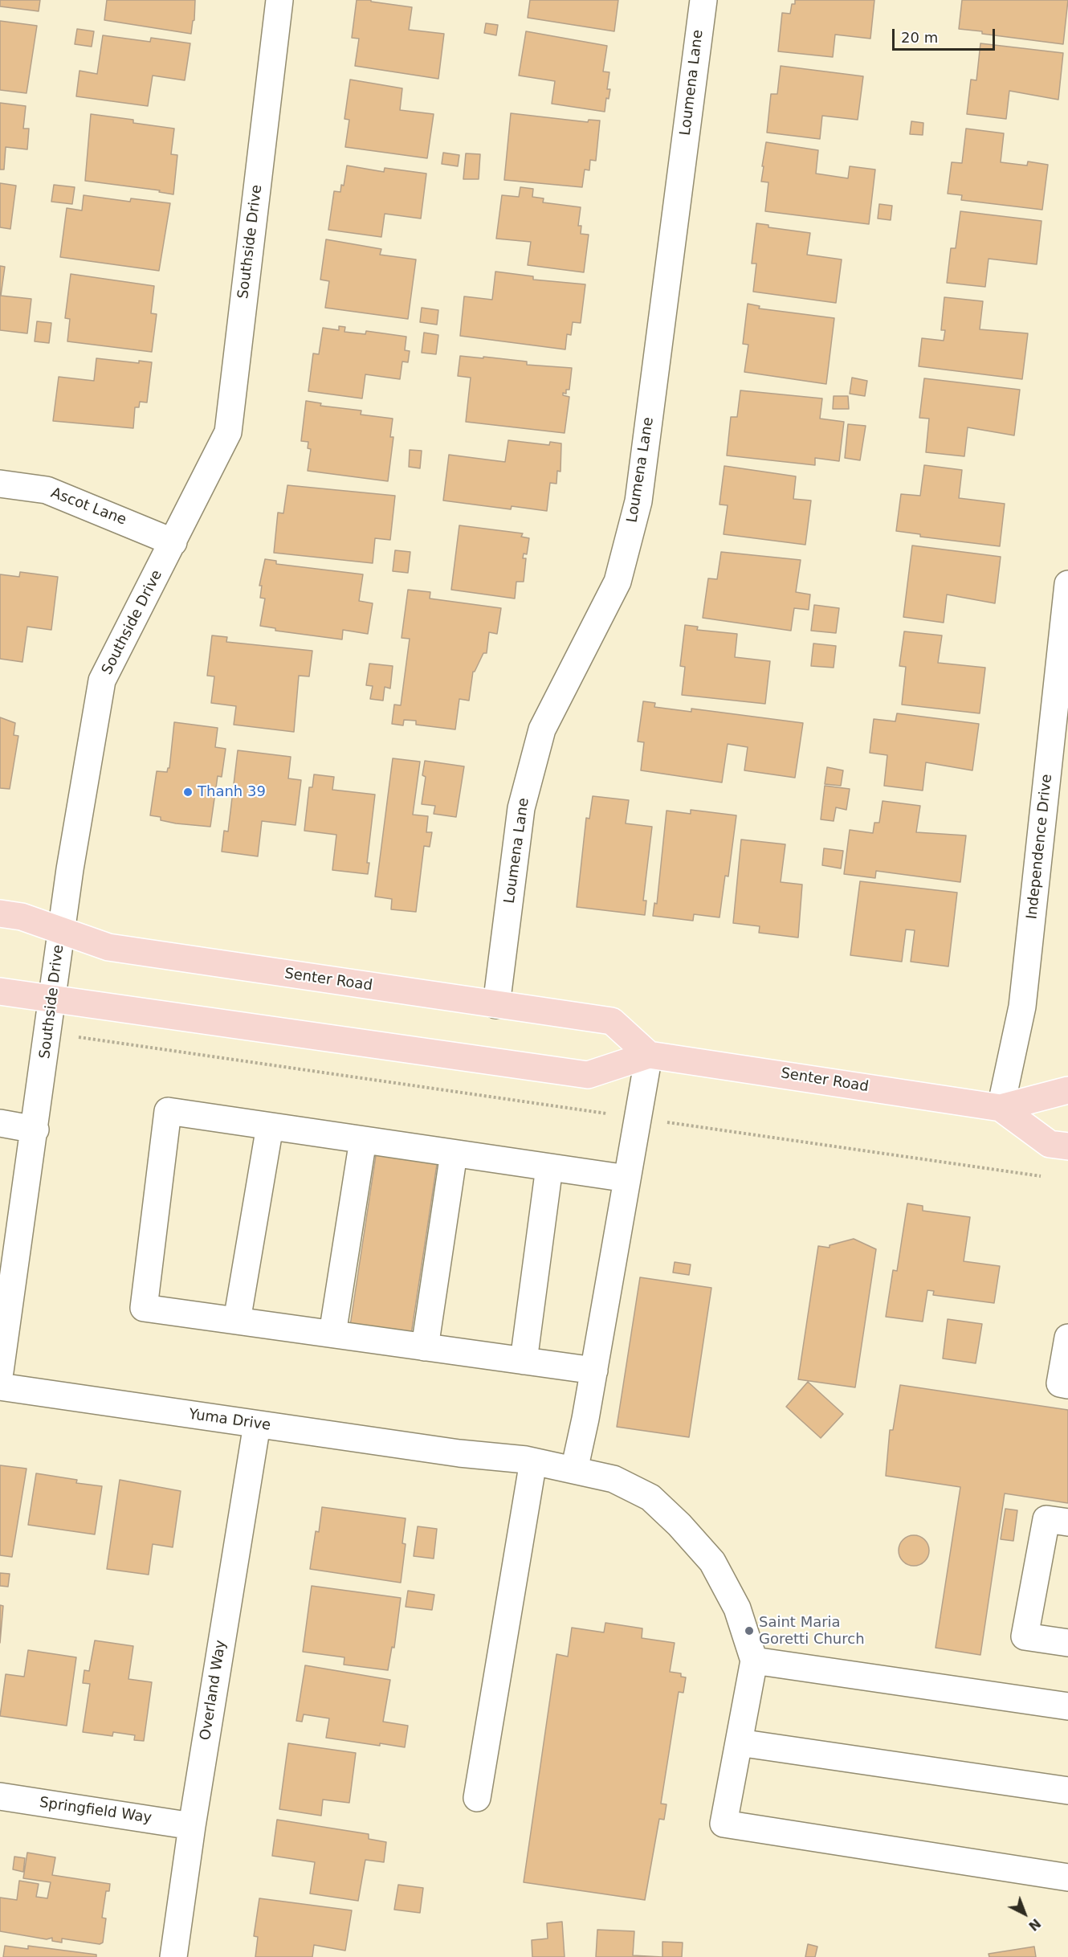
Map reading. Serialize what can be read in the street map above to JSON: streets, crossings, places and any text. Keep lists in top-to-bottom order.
{
  "streets": {
    "main road": ["Senter Road"],
    "street": [
      "Loumena Lane",
      "Southside Drive",
      "Ascot Lane",
      "Independence Drive",
      "Yuma Drive",
      "Overland Way",
      "Springfield Way"
    ]
  },
  "crossings": [
    ["Loumena Lane", "Senter Road"],
    ["Southside Drive", "Ascot Lane"],
    ["Southside Drive", "Senter Road"],
    ["Independence Drive", "Senter Road"],
    ["Yuma Drive", "Overland Way"],
    ["Overland Way", "Springfield Way"]
  ],
  "places": ["Thanh 39", "Saint Maria Goretti Church"],
  "scale_bar": "20 m",
  "north": "bottom right"
}
